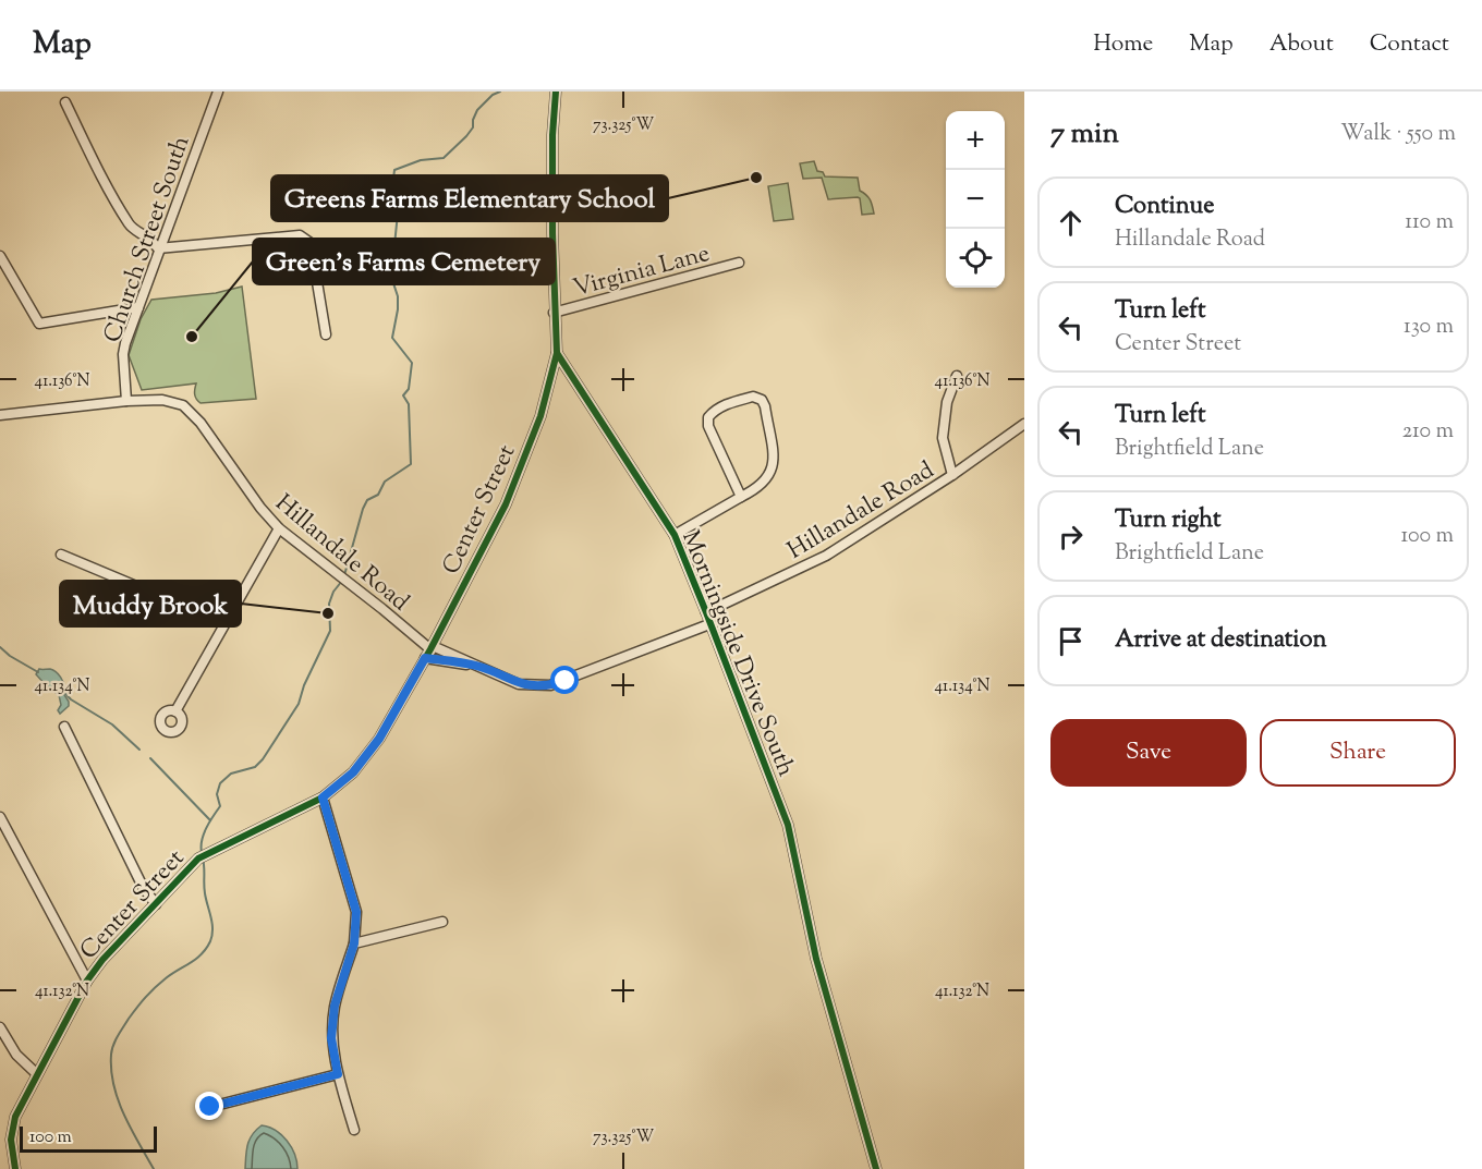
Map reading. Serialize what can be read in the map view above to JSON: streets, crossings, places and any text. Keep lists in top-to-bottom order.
{
  "streets": {
    "street": [
      "Church Street South",
      "Virginia Lane",
      "Center Street",
      "Hillandale Road",
      "Morningside Drive South"
    ]
  },
  "crossings": [
    ["Church Street South", "Hillandale Road"],
    ["Virginia Lane", "Morningside Drive South"],
    ["Center Street", "Hillandale Road"],
    ["Center Street", "Morningside Drive South"],
    ["Hillandale Road", "Morningside Drive South"]
  ],
  "places": ["Greens Farms Elementary School", "Green's Farms Cemetery", "Muddy Brook"],
  "scale_bar": "100 m",
  "page": {
    "header": "Map",
    "nav": [
      "Home",
      "Map",
      "About",
      "Contact"
    ],
    "heading": ["7 min", "Walk · 550 m"],
    "map_buttons": ["+", "−"],
    "list": [
      ["Continue", "Hillandale Road", "110 m"],
      ["Turn left", "Center Street", "130 m"],
      ["Turn left", "Brightfield Lane", "210 m"],
      ["Turn right", "Brightfield Lane", "100 m"],
      "Arrive at destination"
    ],
    "buttons": ["Save", "Share"],
    "scale": "100 m"
  },
  "coordinates": [
    "73.325°W",
    "41.136°N",
    "41.134°N",
    "41.132°N"
  ]
}
